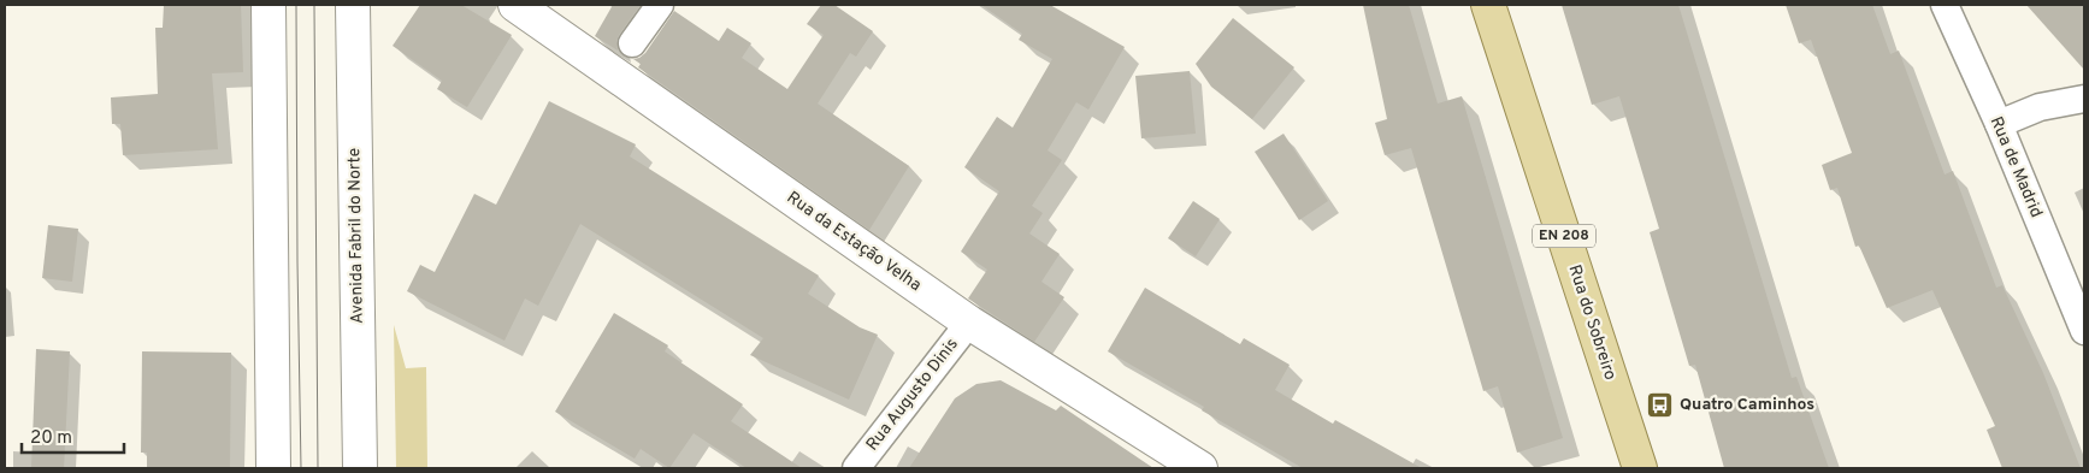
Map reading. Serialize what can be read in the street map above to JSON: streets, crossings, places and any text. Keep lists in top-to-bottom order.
{
  "streets": {
    "main road": ["EN 208", "Rua do Sobreiro"],
    "street": [
      "Rua de Madrid",
      "Avenida Fabril do Norte",
      "Rua da Estação Velha",
      "Rua Augusto Dinis"
    ]
  },
  "crossings": [
    ["Rua da Estação Velha", "Rua Augusto Dinis"]
  ],
  "places": {
    "bus stop": ["Quatro Caminhos"]
  },
  "scale_bar": "20 m"
}
